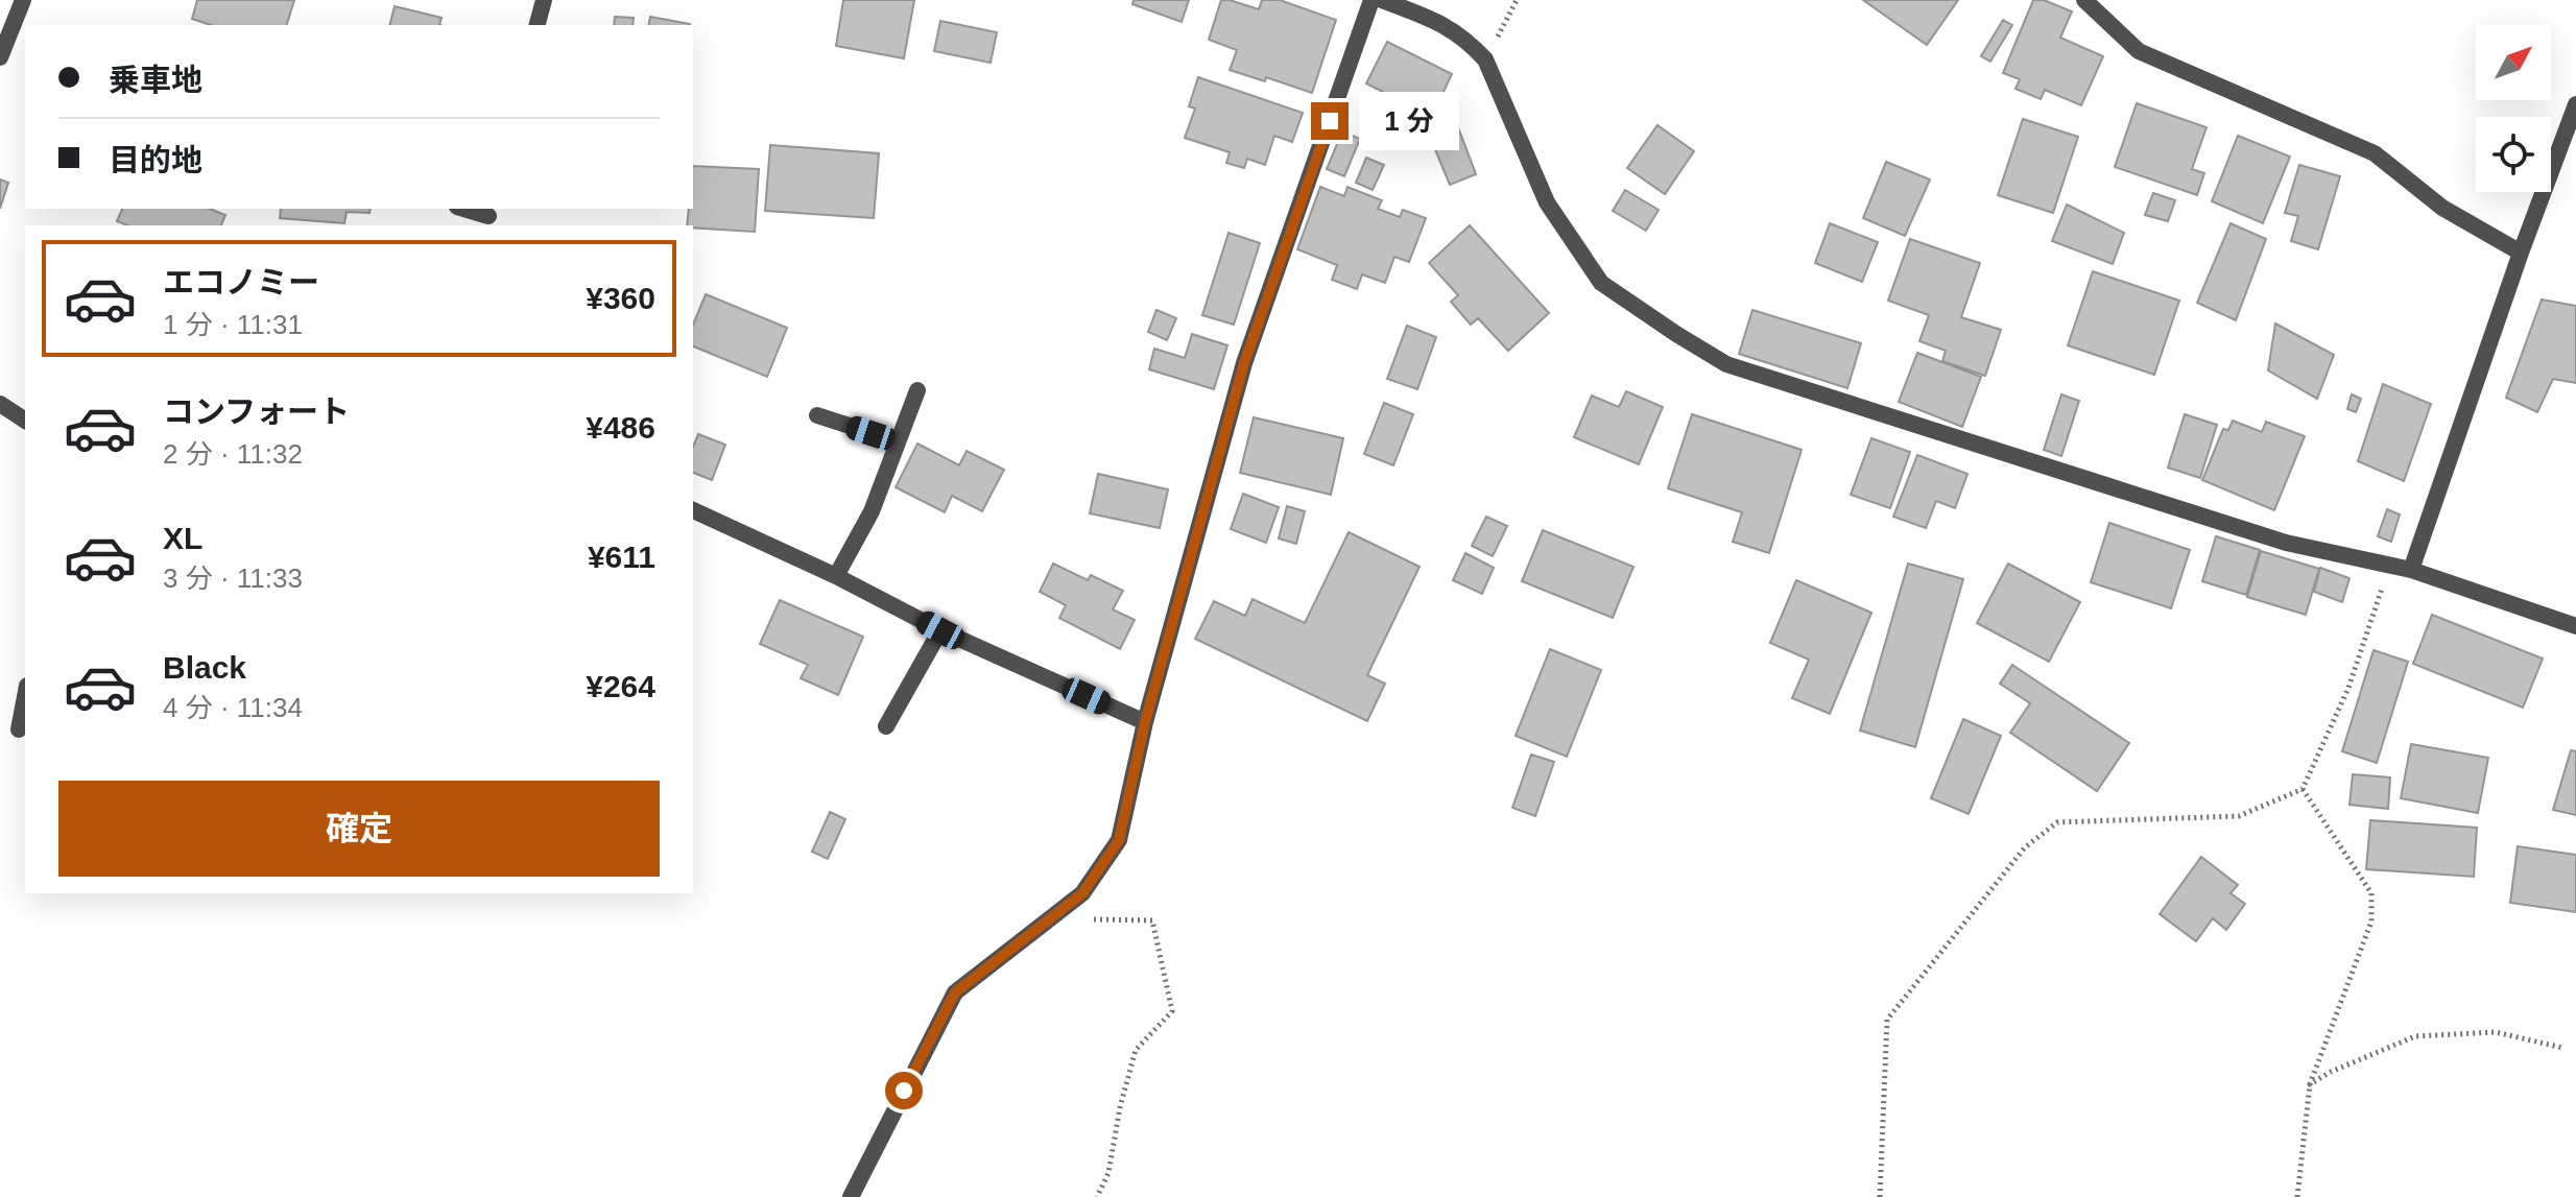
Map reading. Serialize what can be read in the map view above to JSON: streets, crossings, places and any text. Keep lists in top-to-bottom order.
{
  "north": "top right",
  "page": {
    "banner": ["乗車地", "目的地"],
    "bubble": "1 分",
    "list": [
      {
        "name": "エコノミー",
        "note": "1 分 · 11:31",
        "value": "¥360"
      },
      {
        "name": "コンフォート",
        "note": "2 分 · 11:32",
        "value": "¥486"
      },
      {
        "name": "XL",
        "note": "3 分 · 11:33",
        "value": "¥611"
      },
      {
        "name": "Black",
        "note": "4 分 · 11:34",
        "value": "¥264"
      }
    ],
    "buttons": "確定"
  }
}
